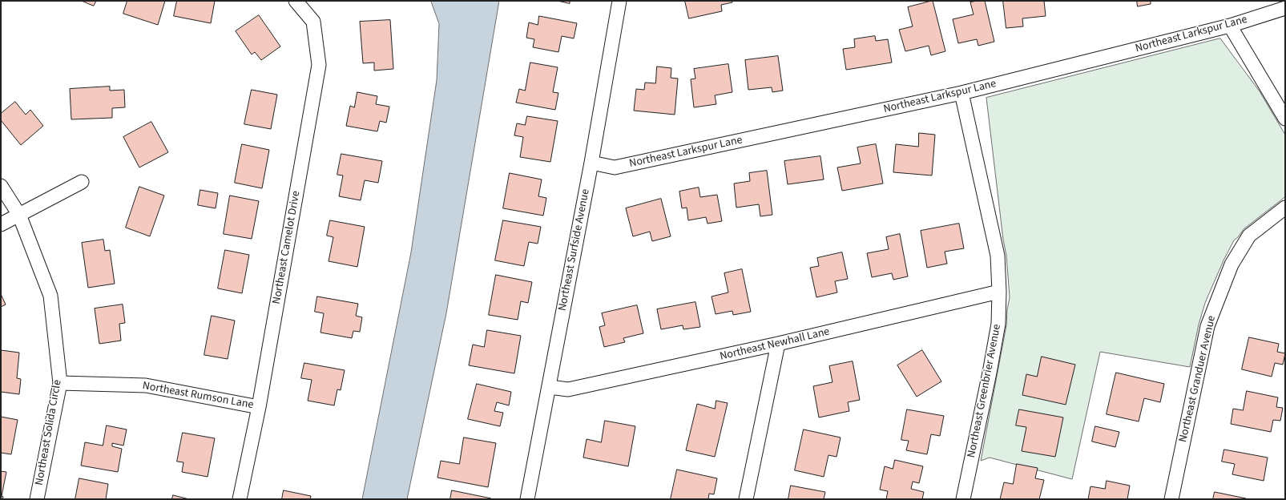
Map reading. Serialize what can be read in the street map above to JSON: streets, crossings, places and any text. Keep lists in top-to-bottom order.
{
  "streets": {
    "street": [
      "Northeast Larkspur Lane",
      "Northeast Camelot Drive",
      "Northeast Surfside Avenue",
      "Northeast Newhall Lane",
      "Northeast Granduer Avenue",
      "Northeast Greenbrier Avenue",
      "Northeast Rumson Lane",
      "Northeast Solida Circle"
    ]
  },
  "crossings": [
    ["Northeast Larkspur Lane", "Northeast Surfside Avenue"],
    ["Northeast Larkspur Lane", "Northeast Greenbrier Avenue"],
    ["Northeast Camelot Drive", "Northeast Rumson Lane"],
    ["Northeast Surfside Avenue", "Northeast Newhall Lane"],
    ["Northeast Newhall Lane", "Northeast Greenbrier Avenue"],
    ["Northeast Rumson Lane", "Northeast Solida Circle"]
  ]
}
